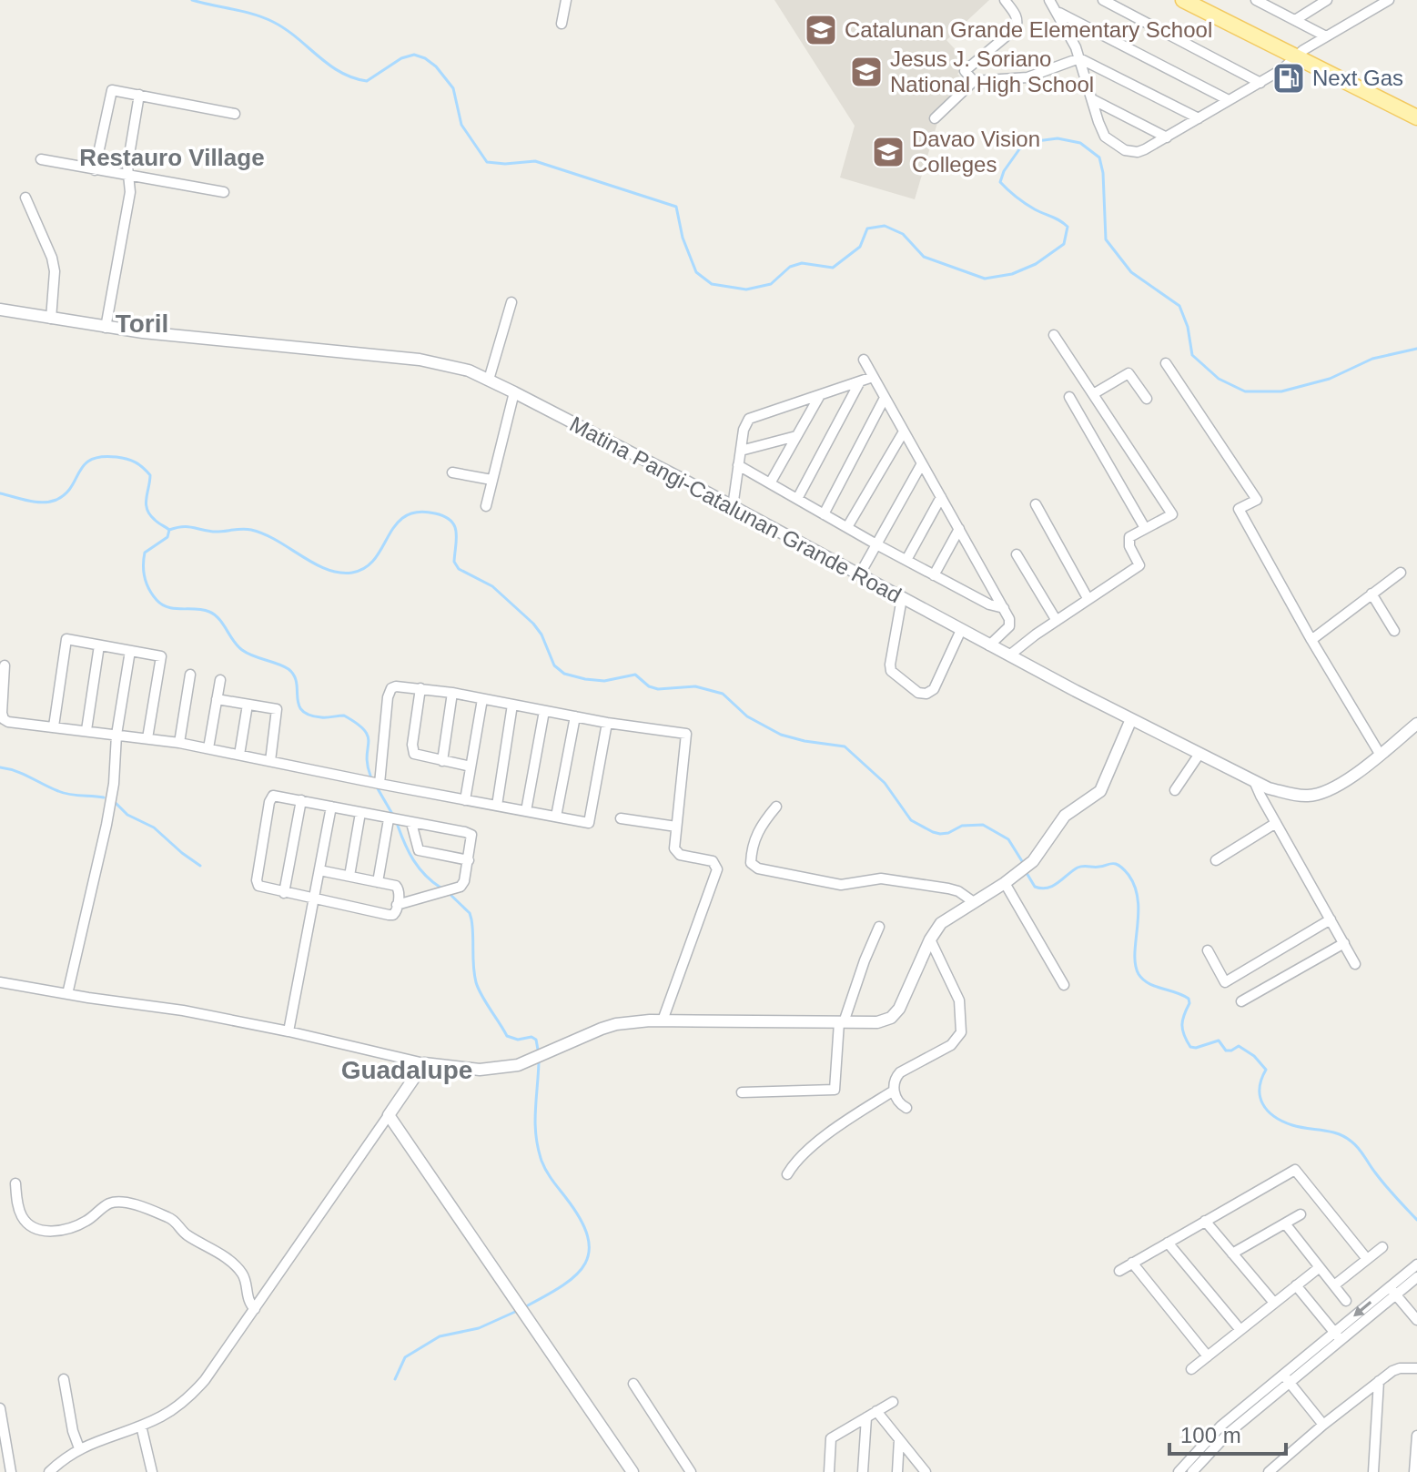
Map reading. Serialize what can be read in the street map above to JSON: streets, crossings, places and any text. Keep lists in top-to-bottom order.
{
  "streets": {
    "street": ["Matina Pangi-Catalunan Grande Road"]
  },
  "districts": ["Restauro Village", "Toril", "Guadalupe"],
  "places": {
    "school or university": ["Catalunan Grande Elementary School", "Jesus J. Soriano National High School", "Davao Vision Colleges"],
    "fuel station": ["Next Gas"]
  },
  "scale_bar": "100 m"
}
